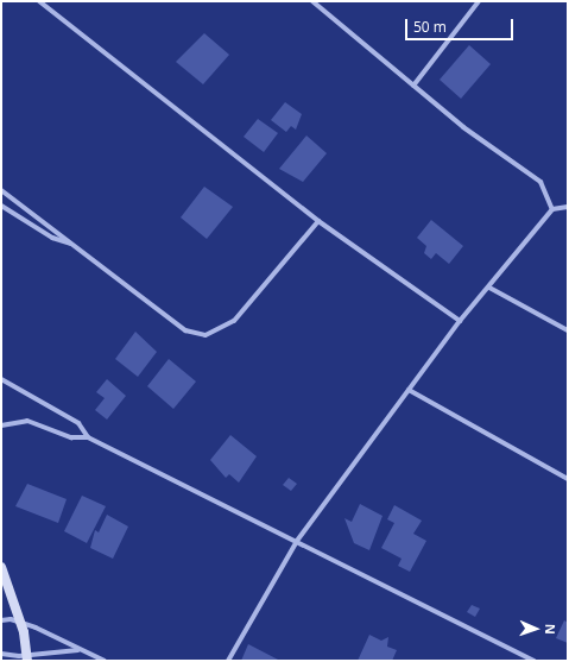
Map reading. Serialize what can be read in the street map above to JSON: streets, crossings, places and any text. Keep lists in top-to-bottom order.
{
  "scale_bar": "50 m",
  "north": "right"
}
